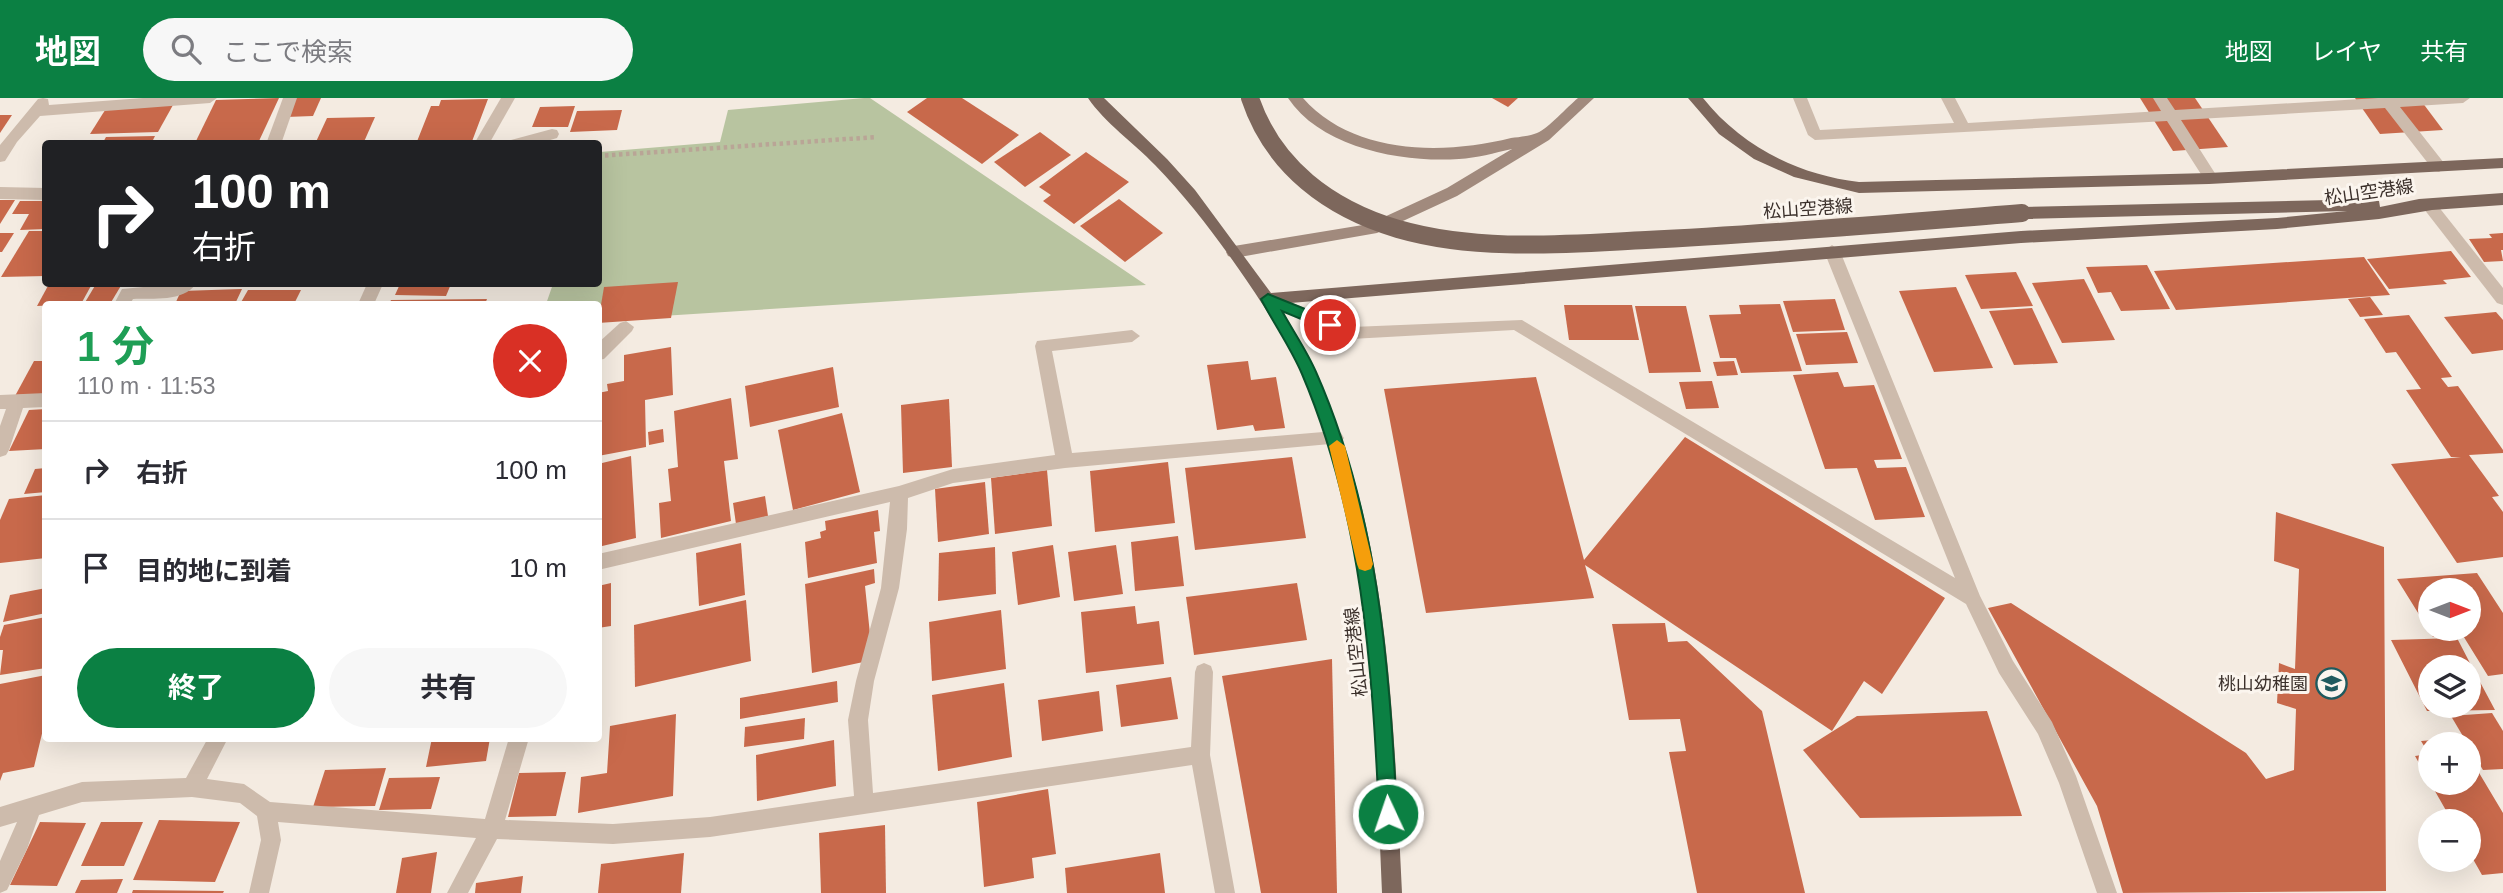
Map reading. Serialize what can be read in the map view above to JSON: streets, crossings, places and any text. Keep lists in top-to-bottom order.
{
  "streets": {
    "main road": ["松山空港線"]
  },
  "places": {
    "school or university": ["桃山幼稚園"]
  },
  "north": "right",
  "page": {
    "header": "地図",
    "search": "ここで検索",
    "nav": ["地図", "レイヤ", "共有"],
    "turn": ["100 m", "右折"],
    "heading": ["1 分", "110 m · 11:53"],
    "list": [
      {
        "name": "右折",
        "value": "100 m"
      },
      {
        "name": "目的地に到着",
        "value": "10 m"
      }
    ],
    "map_buttons": ["+", "−"],
    "buttons": ["終了", "共有"]
  }
}
